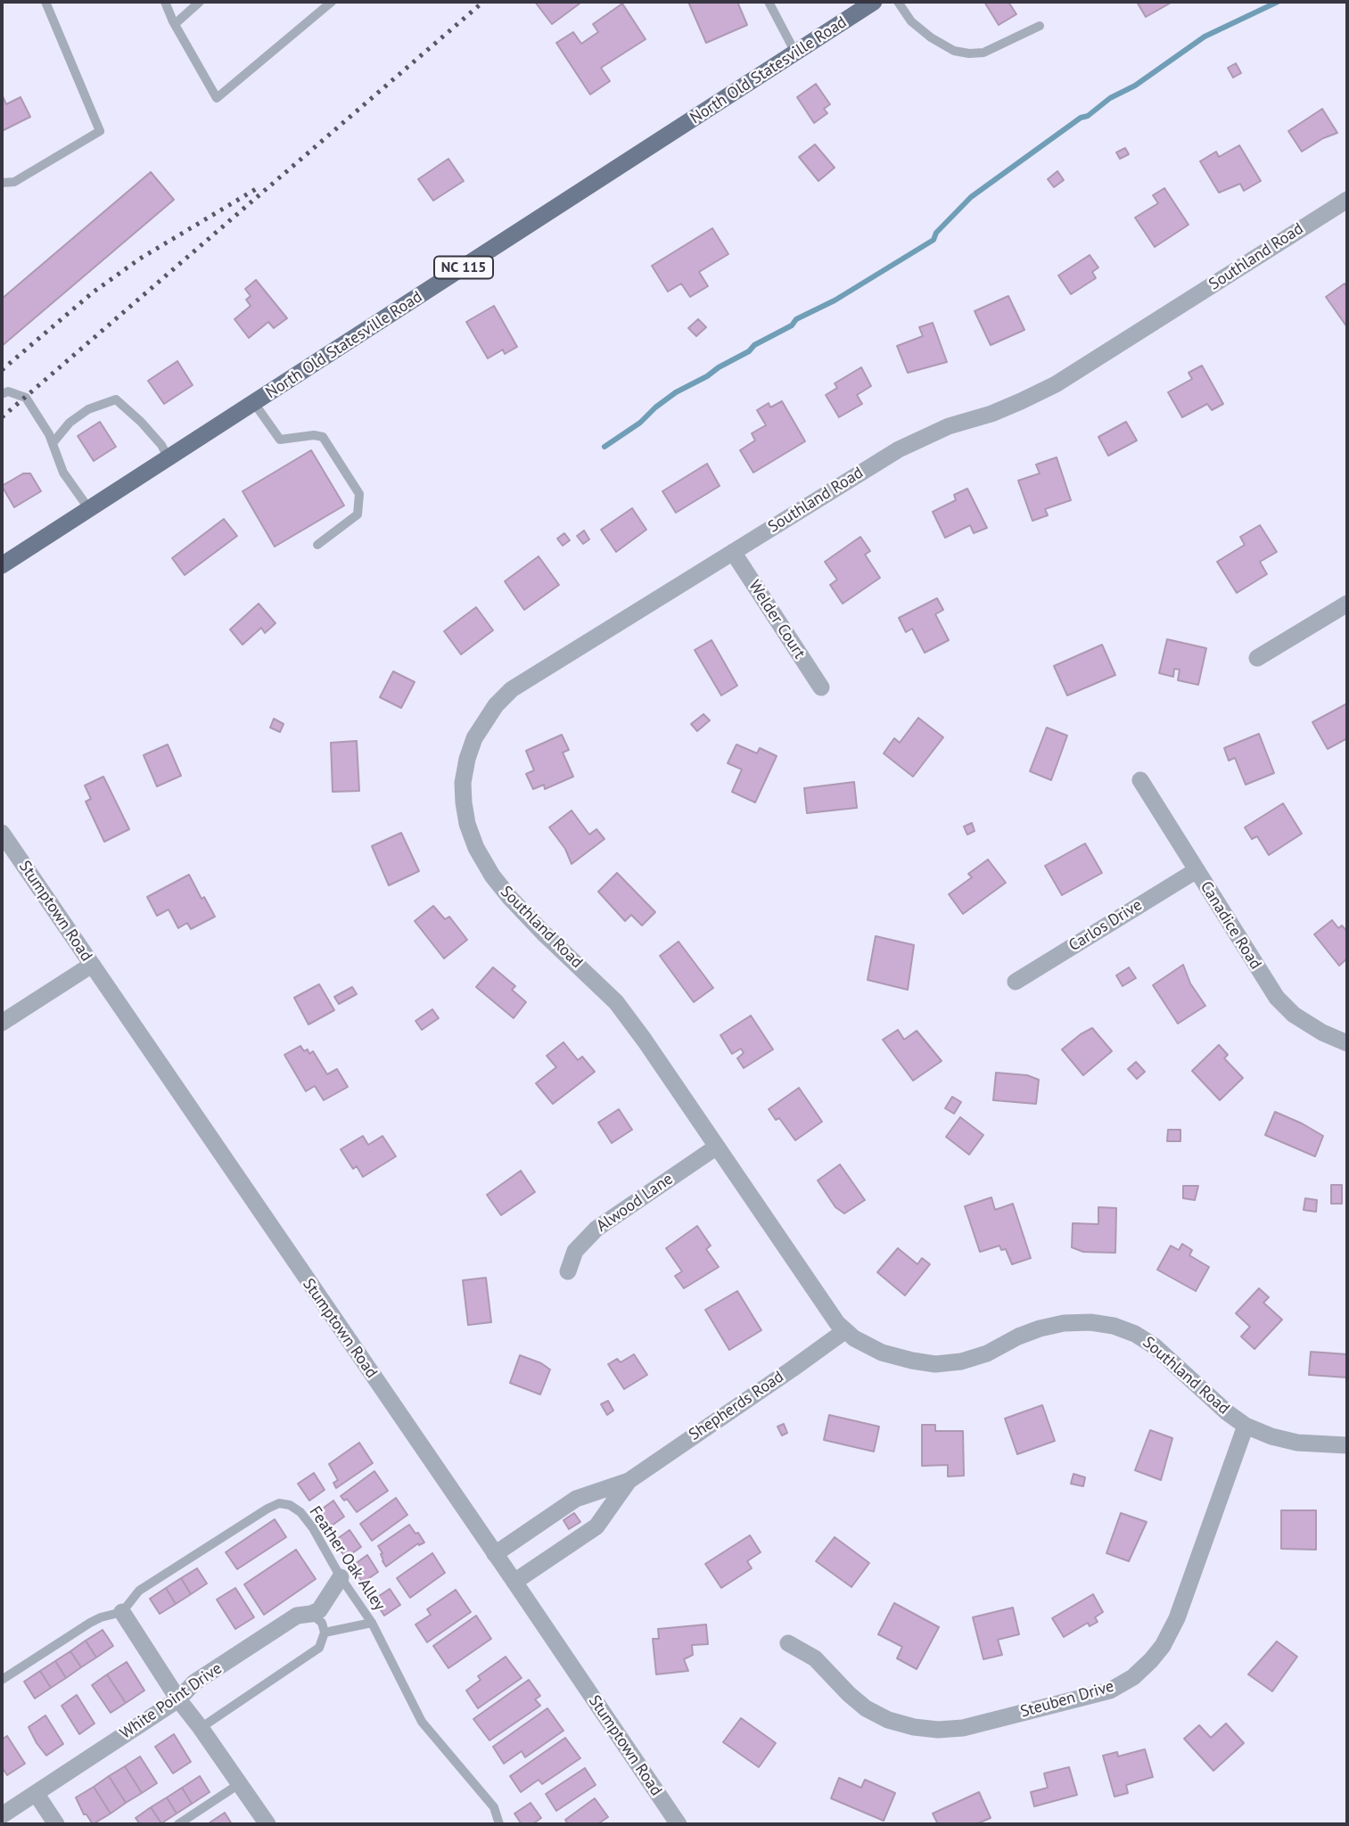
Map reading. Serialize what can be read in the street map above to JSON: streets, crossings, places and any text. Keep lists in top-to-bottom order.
{
  "streets": {
    "main road": ["North Old Statesville Road", "NC 115"],
    "street": [
      "Southland Road",
      "Welder Court",
      "Stumptown Road",
      "Carlos Drive",
      "Canadice Road",
      "Alwood Lane",
      "Shepherds Road",
      "Steuben Drive",
      "White Point Drive"
    ],
    "lane": ["Feather Oak Alley"]
  },
  "crossings": [
    ["Southland Road", "Welder Court"],
    ["Southland Road", "Alwood Lane"],
    ["Southland Road", "Shepherds Road"],
    ["Southland Road", "Steuben Drive"],
    ["Stumptown Road", "Shepherds Road"],
    ["Carlos Drive", "Canadice Road"],
    ["Feather Oak Alley", "White Point Drive"]
  ]
}
